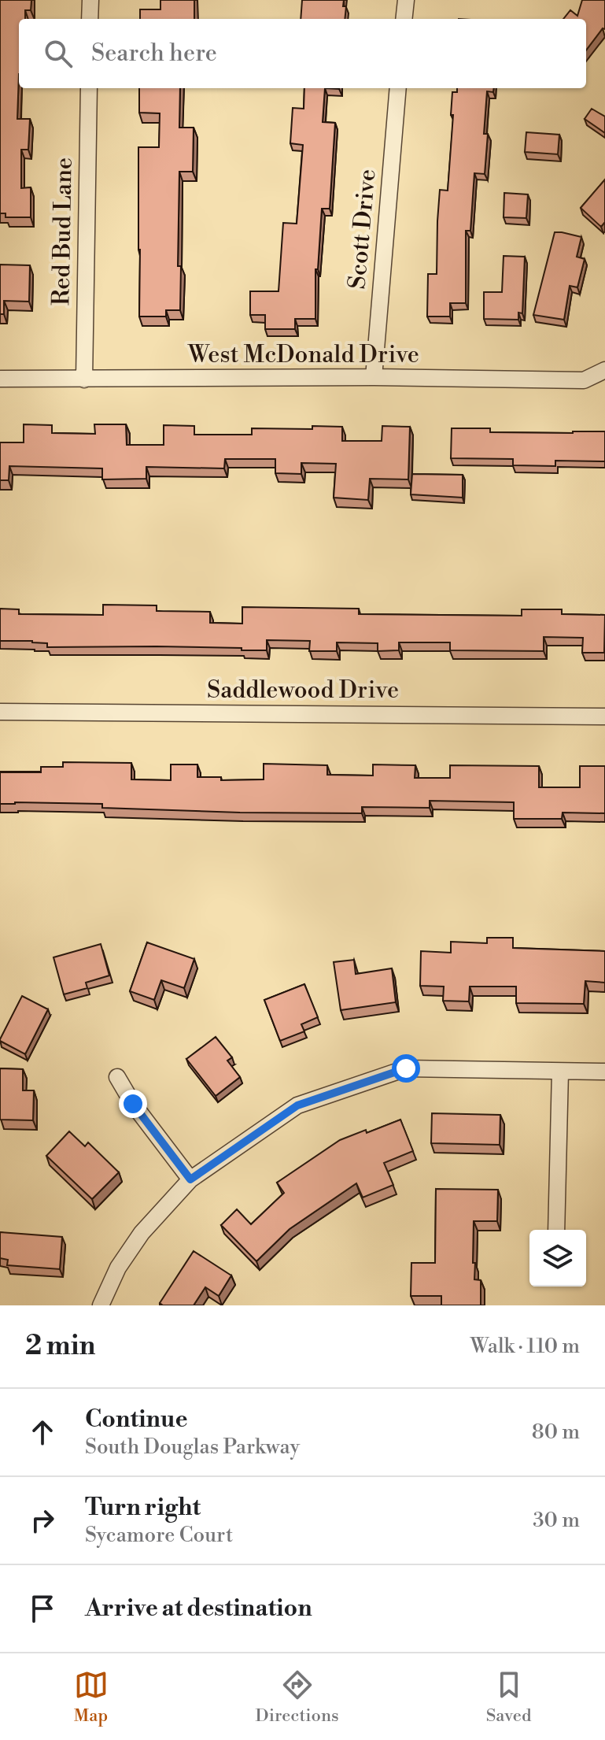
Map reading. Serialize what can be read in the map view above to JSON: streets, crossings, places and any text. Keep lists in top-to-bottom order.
{
  "streets": {
    "street": [
      "Scott Drive",
      "Red Bud Lane",
      "West McDonald Drive",
      "Saddlewood Drive"
    ]
  },
  "crossings": [
    ["Scott Drive", "West McDonald Drive"],
    ["Red Bud Lane", "West McDonald Drive"]
  ],
  "page": {
    "search": "Search here",
    "heading": ["2 min", "Walk · 110 m"],
    "list": [
      ["Continue", "South Douglas Parkway", "80 m"],
      ["Turn right", "Sycamore Court", "30 m"],
      "Arrive at destination"
    ],
    "nav": ["Map", "Directions", "Saved"]
  }
}
